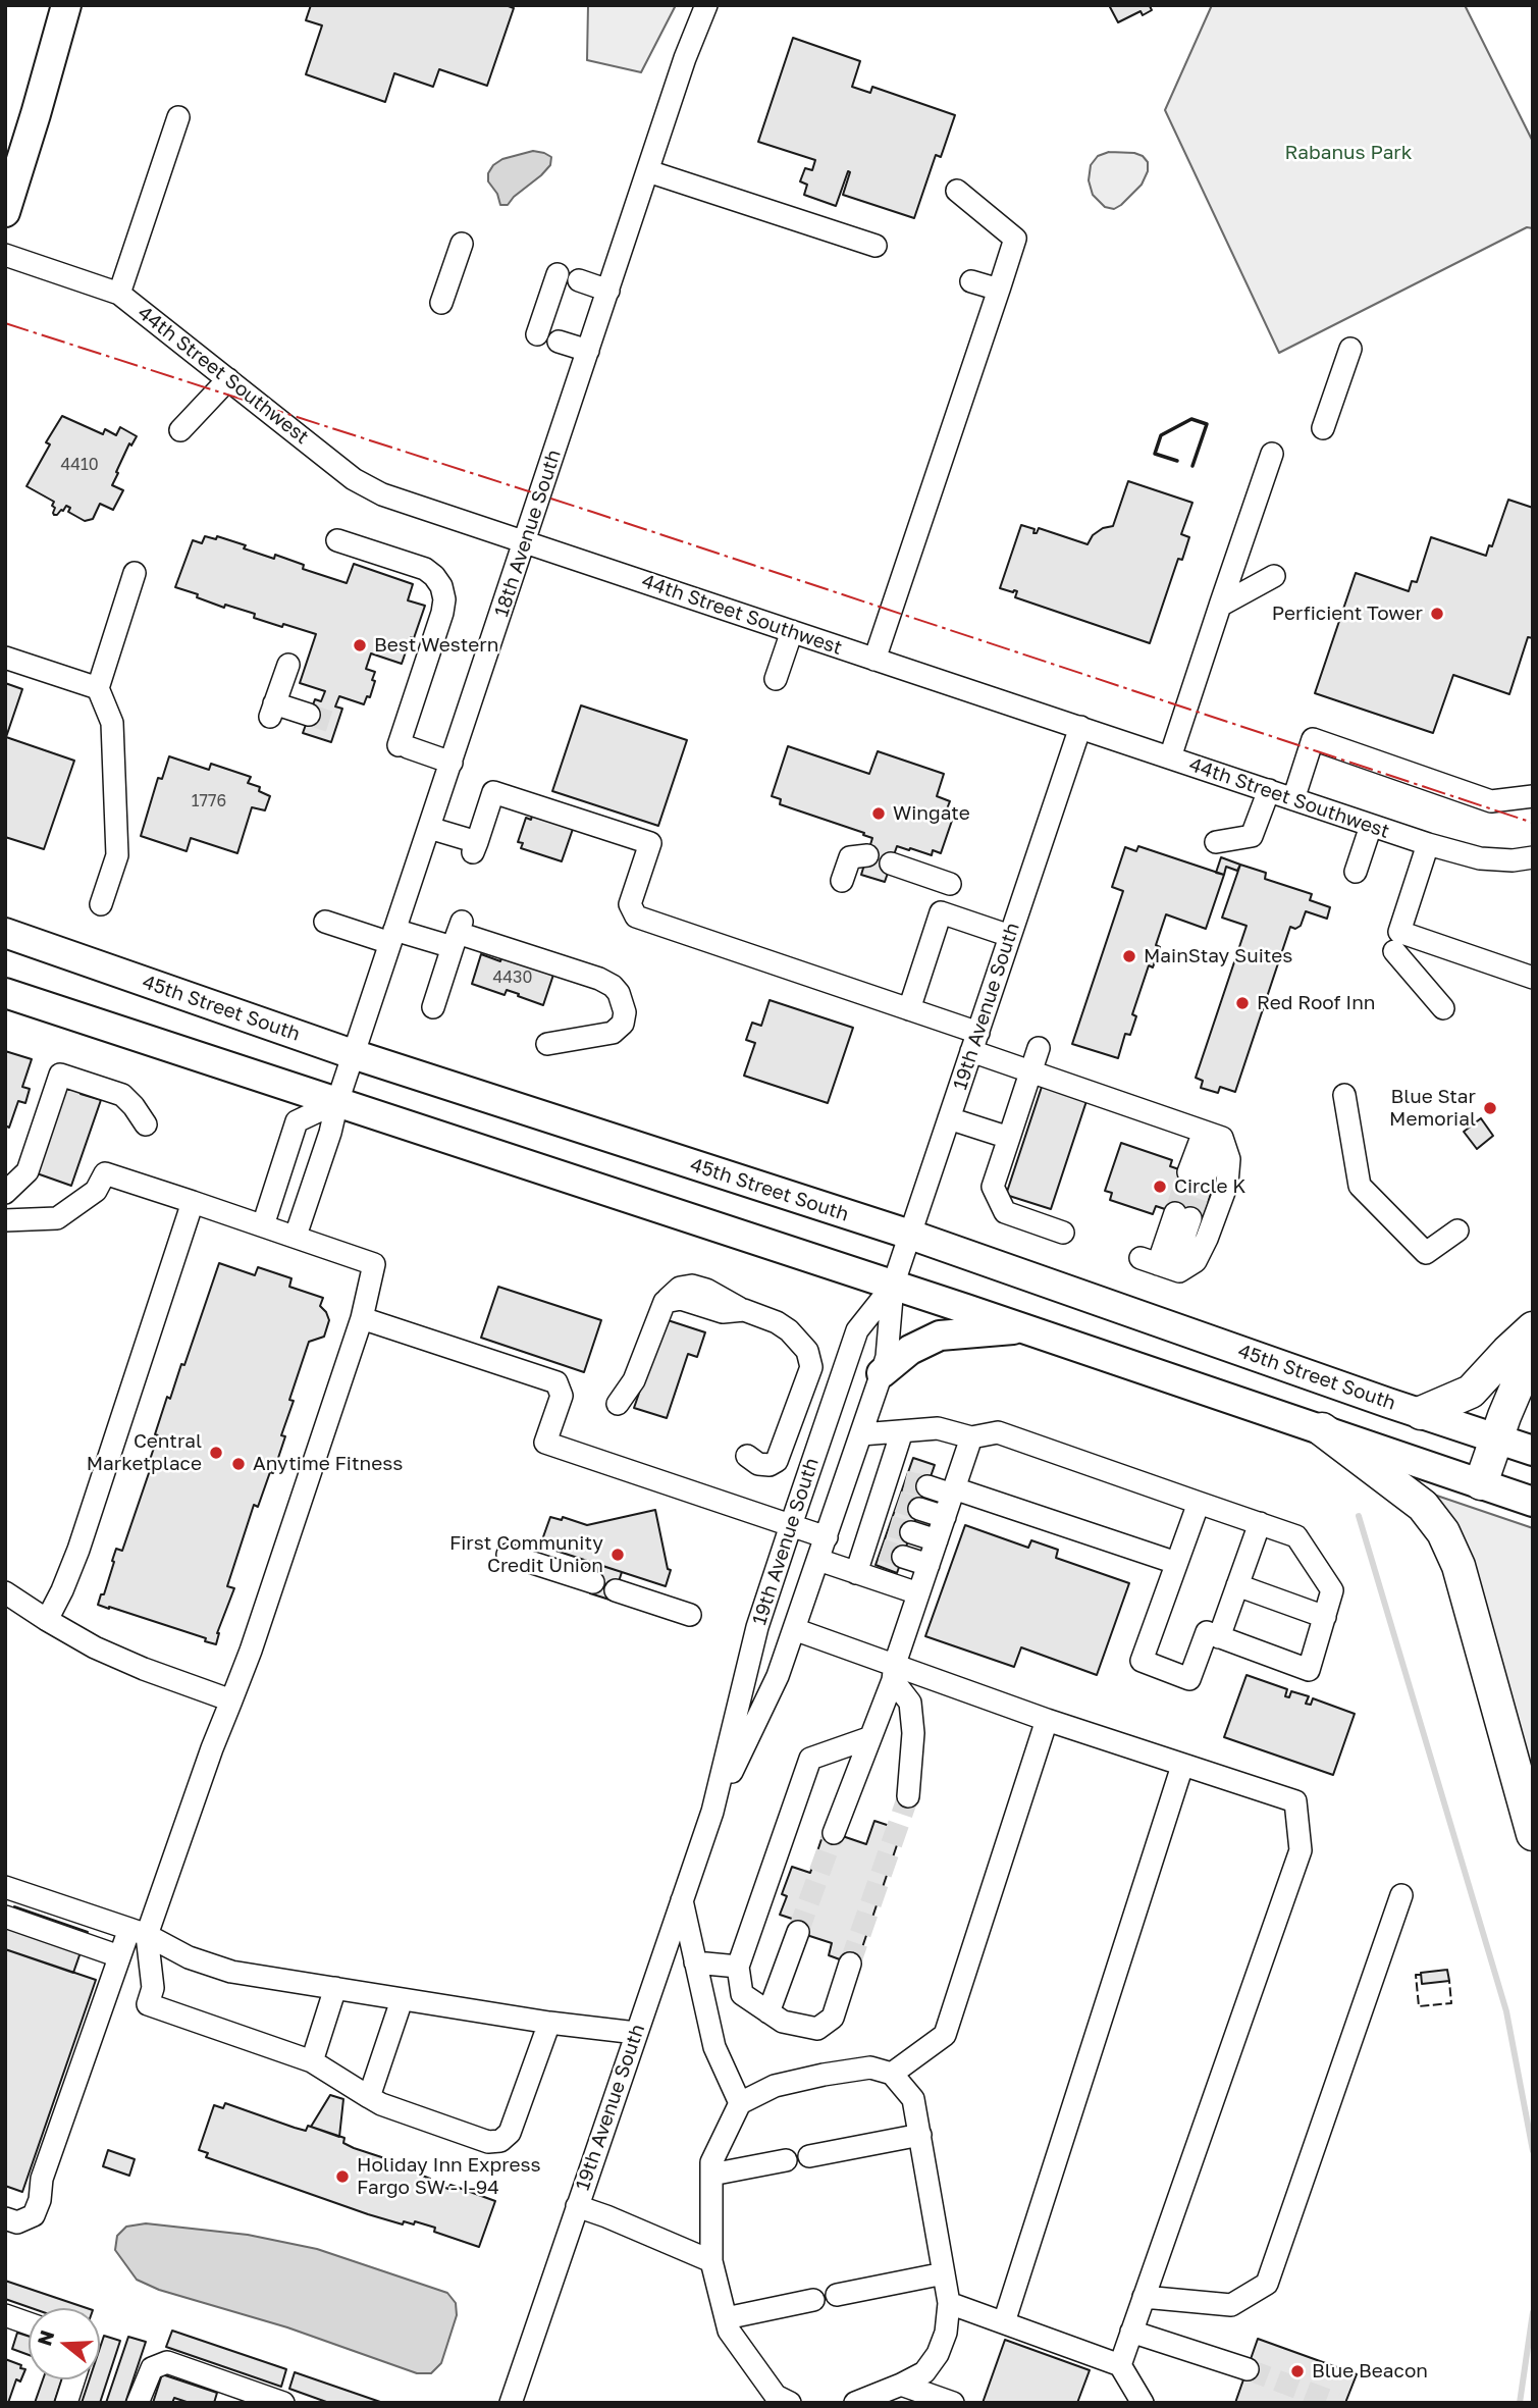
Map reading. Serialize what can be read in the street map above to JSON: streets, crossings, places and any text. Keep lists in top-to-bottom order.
{
  "streets": {
    "main road": ["45th Street South"],
    "street": ["44th Street Southwest", "18th Avenue South", "19th Avenue South"]
  },
  "crossings": [
    ["44th Street Southwest", "18th Avenue South"],
    ["44th Street Southwest", "19th Avenue South"],
    ["18th Avenue South", "45th Street South"],
    ["19th Avenue South", "45th Street South"]
  ],
  "parks": ["Rabanus Park"],
  "places": [
    "Perficient Tower",
    "Best Western",
    "Wingate",
    "MainStay Suites",
    "Red Roof Inn",
    "Blue Star Memorial",
    "Circle K",
    "Central Marketplace",
    "Anytime Fitness",
    "First Community Credit Union",
    "Holiday Inn Express Fargo SW - I-94",
    "Blue Beacon"
  ],
  "house_numbers": ["4410", "1776", "4430"],
  "north": "left"
}
